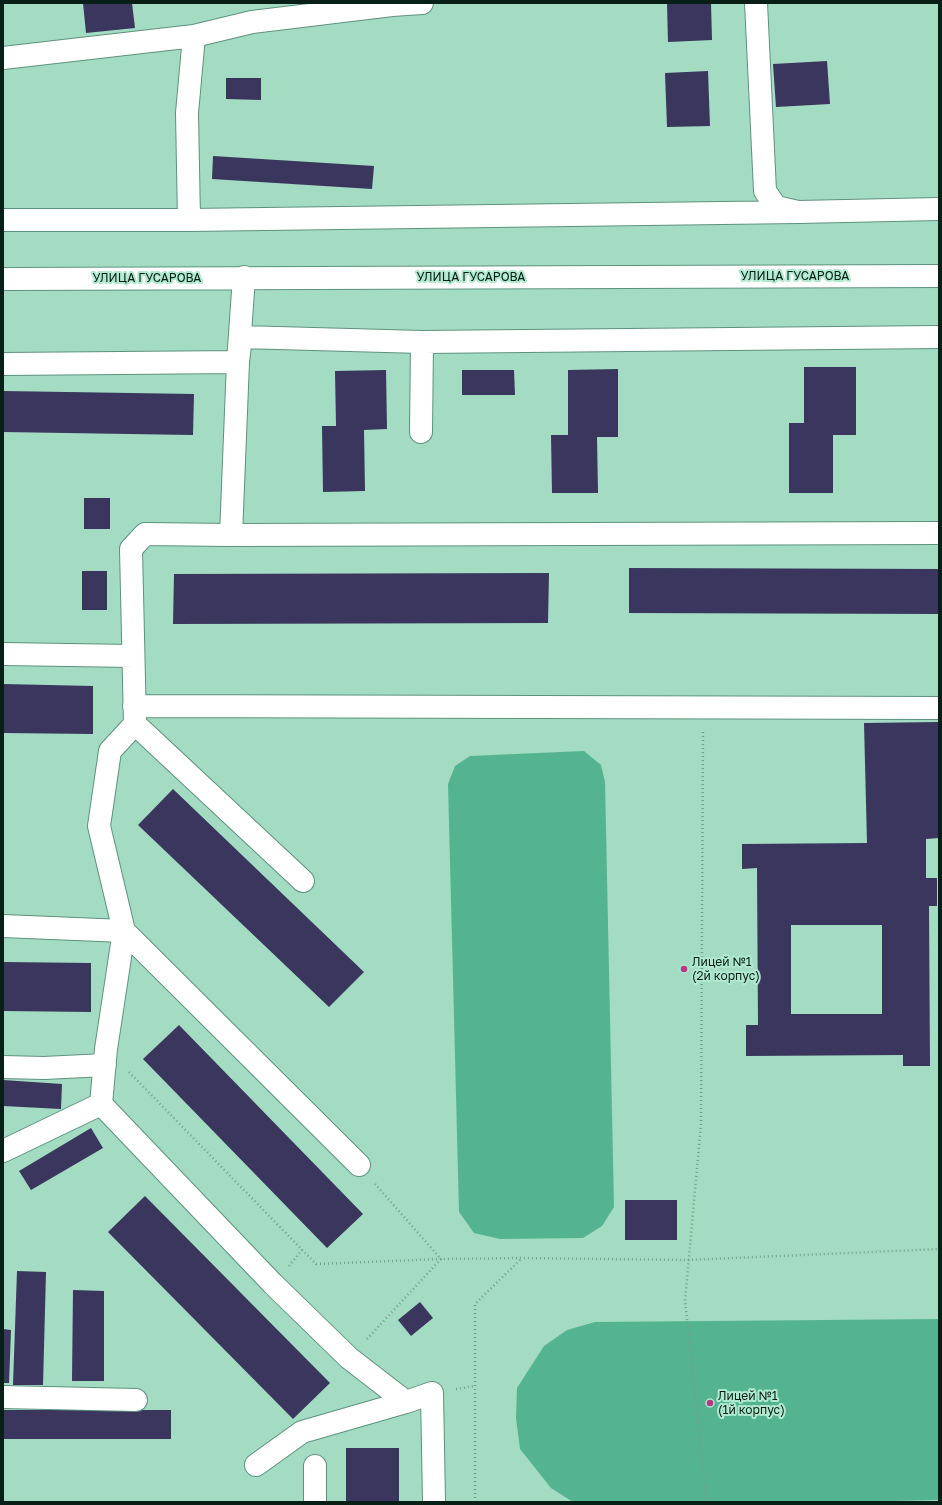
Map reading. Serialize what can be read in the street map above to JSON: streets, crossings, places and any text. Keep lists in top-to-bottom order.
{
  "streets": {
    "street": ["УЛИЦА ГУСАРОВА"]
  },
  "places": ["Лицей №1 (2й корпус)", "Лицей №1 (1й корпус)"]
}
